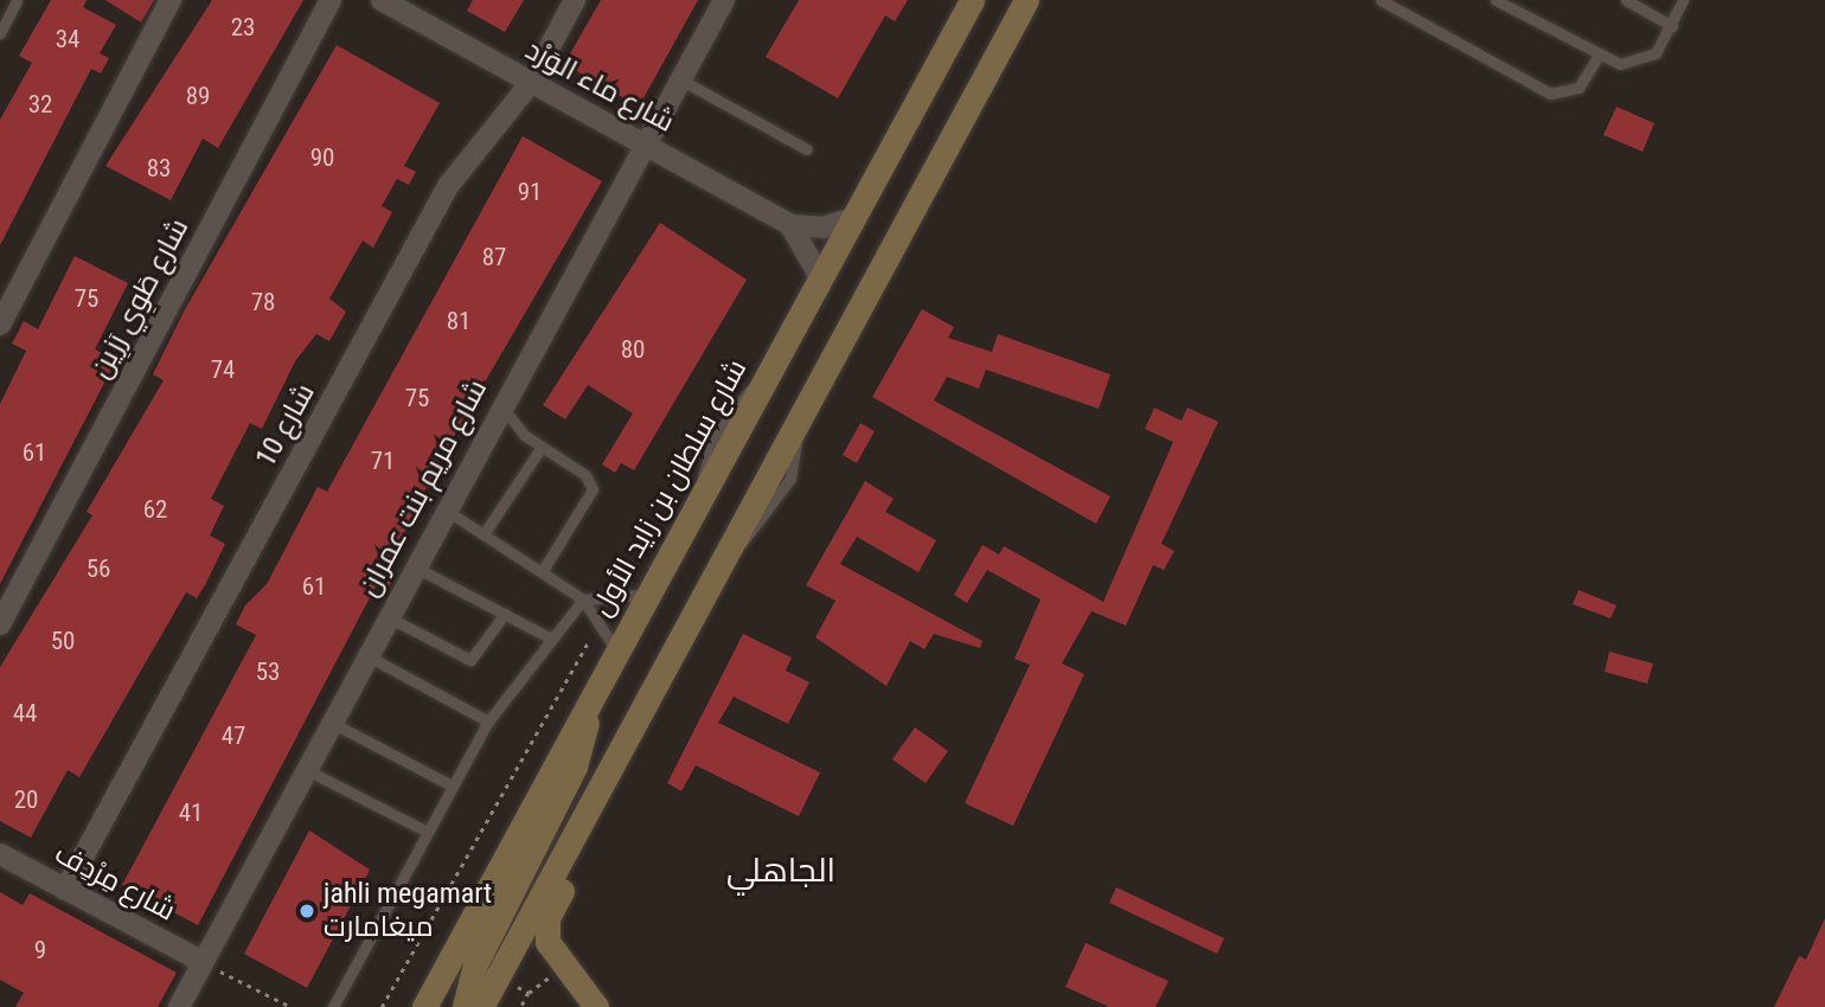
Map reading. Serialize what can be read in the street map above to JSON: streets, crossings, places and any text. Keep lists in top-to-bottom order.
{
  "streets": {
    "main road": ["شارع سلطان بن زايد الأول"],
    "street": [
      "شارع ماء الوَرْد",
      "شارع طَوِي رَزِين",
      "شارع 10",
      "شارع مريم بنت عمران",
      "شارع مِرْدِف"
    ]
  },
  "crossings": [
    ["شارع ماء الوَرْد", "شارع 10"],
    ["شارع ماء الوَرْد", "شارع مريم بنت عمران"],
    ["شارع 10", "شارع مِرْدِف"],
    ["شارع مريم بنت عمران", "شارع مِرْدِف"]
  ],
  "districts": ["الجاهلي"],
  "places": ["jahli megamart ميغامارت"],
  "house_numbers": [
    "23",
    "34",
    "89",
    "32",
    "90",
    "83",
    "91",
    "87",
    "75",
    "78",
    "81",
    "80",
    "74",
    "75",
    "61",
    "71",
    "62",
    "56",
    "61",
    "50",
    "53",
    "44",
    "47",
    "20",
    "41",
    "9"
  ]
}
